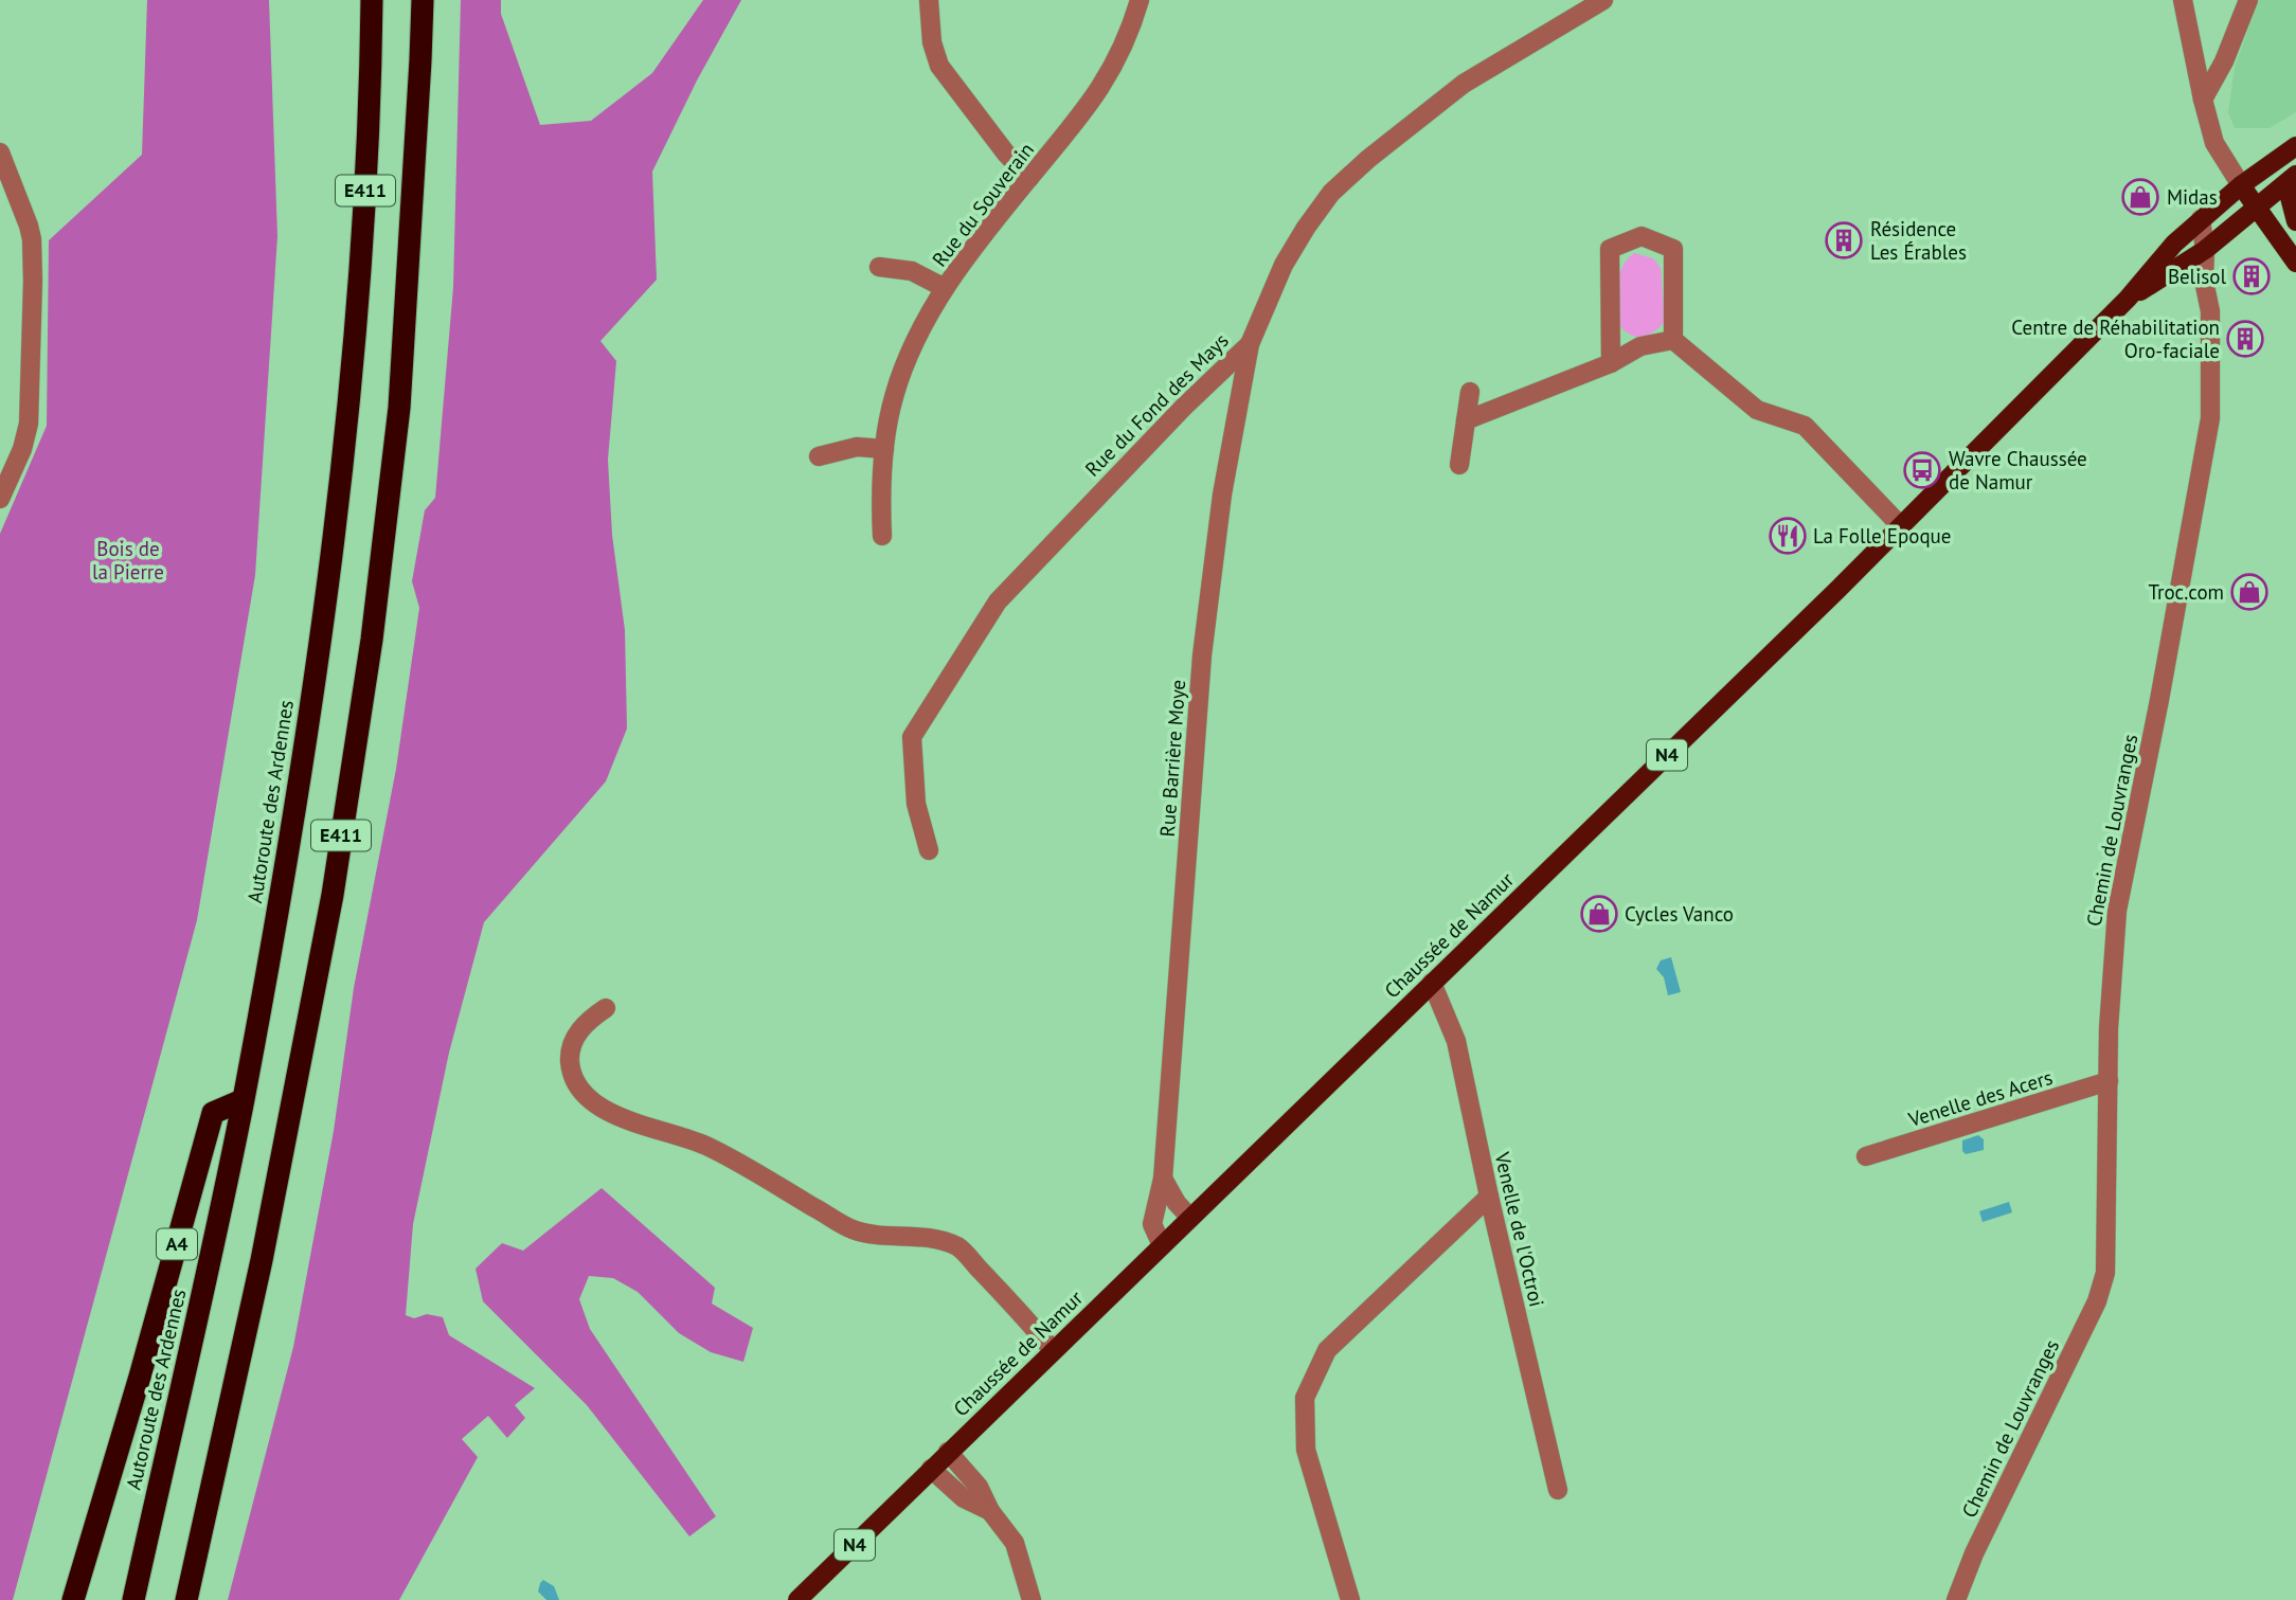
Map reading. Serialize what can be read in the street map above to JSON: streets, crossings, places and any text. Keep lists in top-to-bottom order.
{
  "streets": {
    "highway": ["E411", "Autoroute des Ardennes", "A4"],
    "main road": ["N4", "Chaussée de Namur"],
    "street": [
      "Rue du Souverain",
      "Rue du Fond des Mays",
      "Rue Barrière Moye",
      "Chemin de Louvranges",
      "Venelle des Acers",
      "Venelle de l'Octroi"
    ]
  },
  "crossings": [
    ["Rue du Fond des Mays", "Rue Barrière Moye"],
    ["N4", "Chaussée de Namur"],
    ["Rue Barrière Moye", "Chaussée de Namur"],
    ["Autoroute des Ardennes", "A4"],
    ["Chemin de Louvranges", "Chaussée de Namur"],
    ["Chemin de Louvranges", "Venelle des Acers"],
    ["Chaussée de Namur", "Venelle de l'Octroi"]
  ],
  "parks": ["Bois de la Pierre"],
  "places": {
    "shop": ["Midas", "Troc.com", "Cycles Vanco"],
    "building": ["Résidence Les Érables", "Belisol", "Centre de Réhabilitation Oro-faciale"],
    "bus stop": ["Wavre Chaussée de Namur"],
    "restaurant": ["La Folle Epoque"]
  }
}
